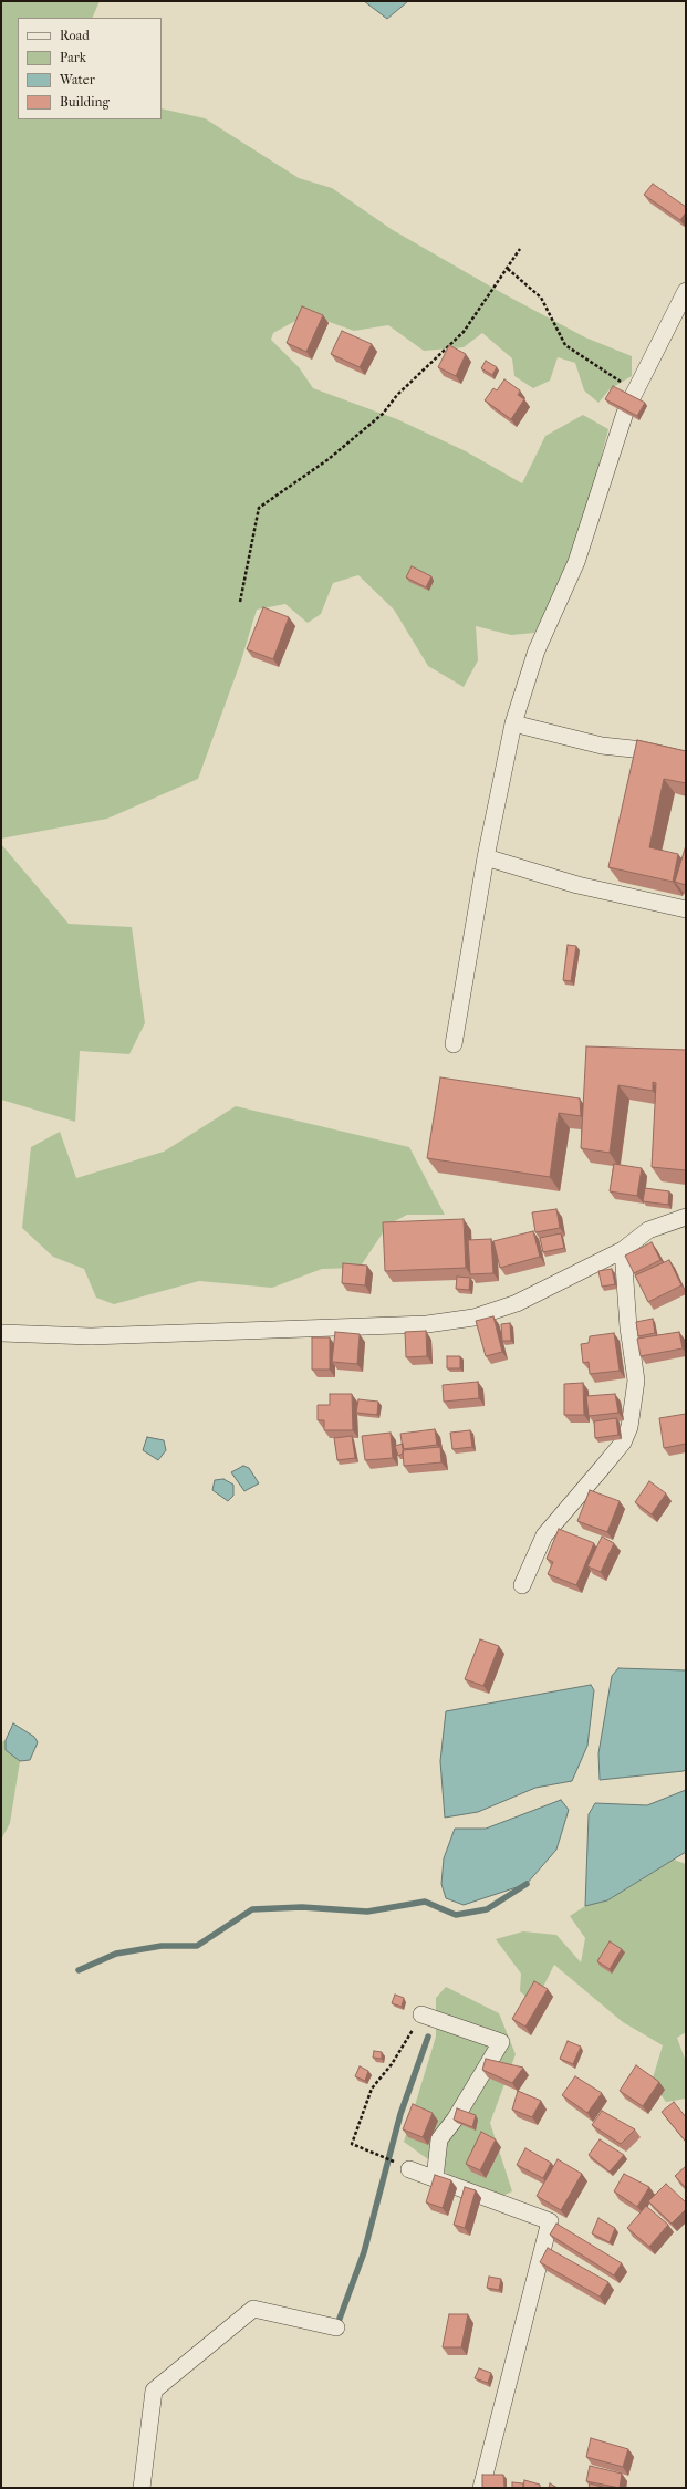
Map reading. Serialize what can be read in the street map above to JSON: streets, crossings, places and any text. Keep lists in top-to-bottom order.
{
  "legend": [
    "Road",
    "Park",
    "Water",
    "Building"
  ]
}
